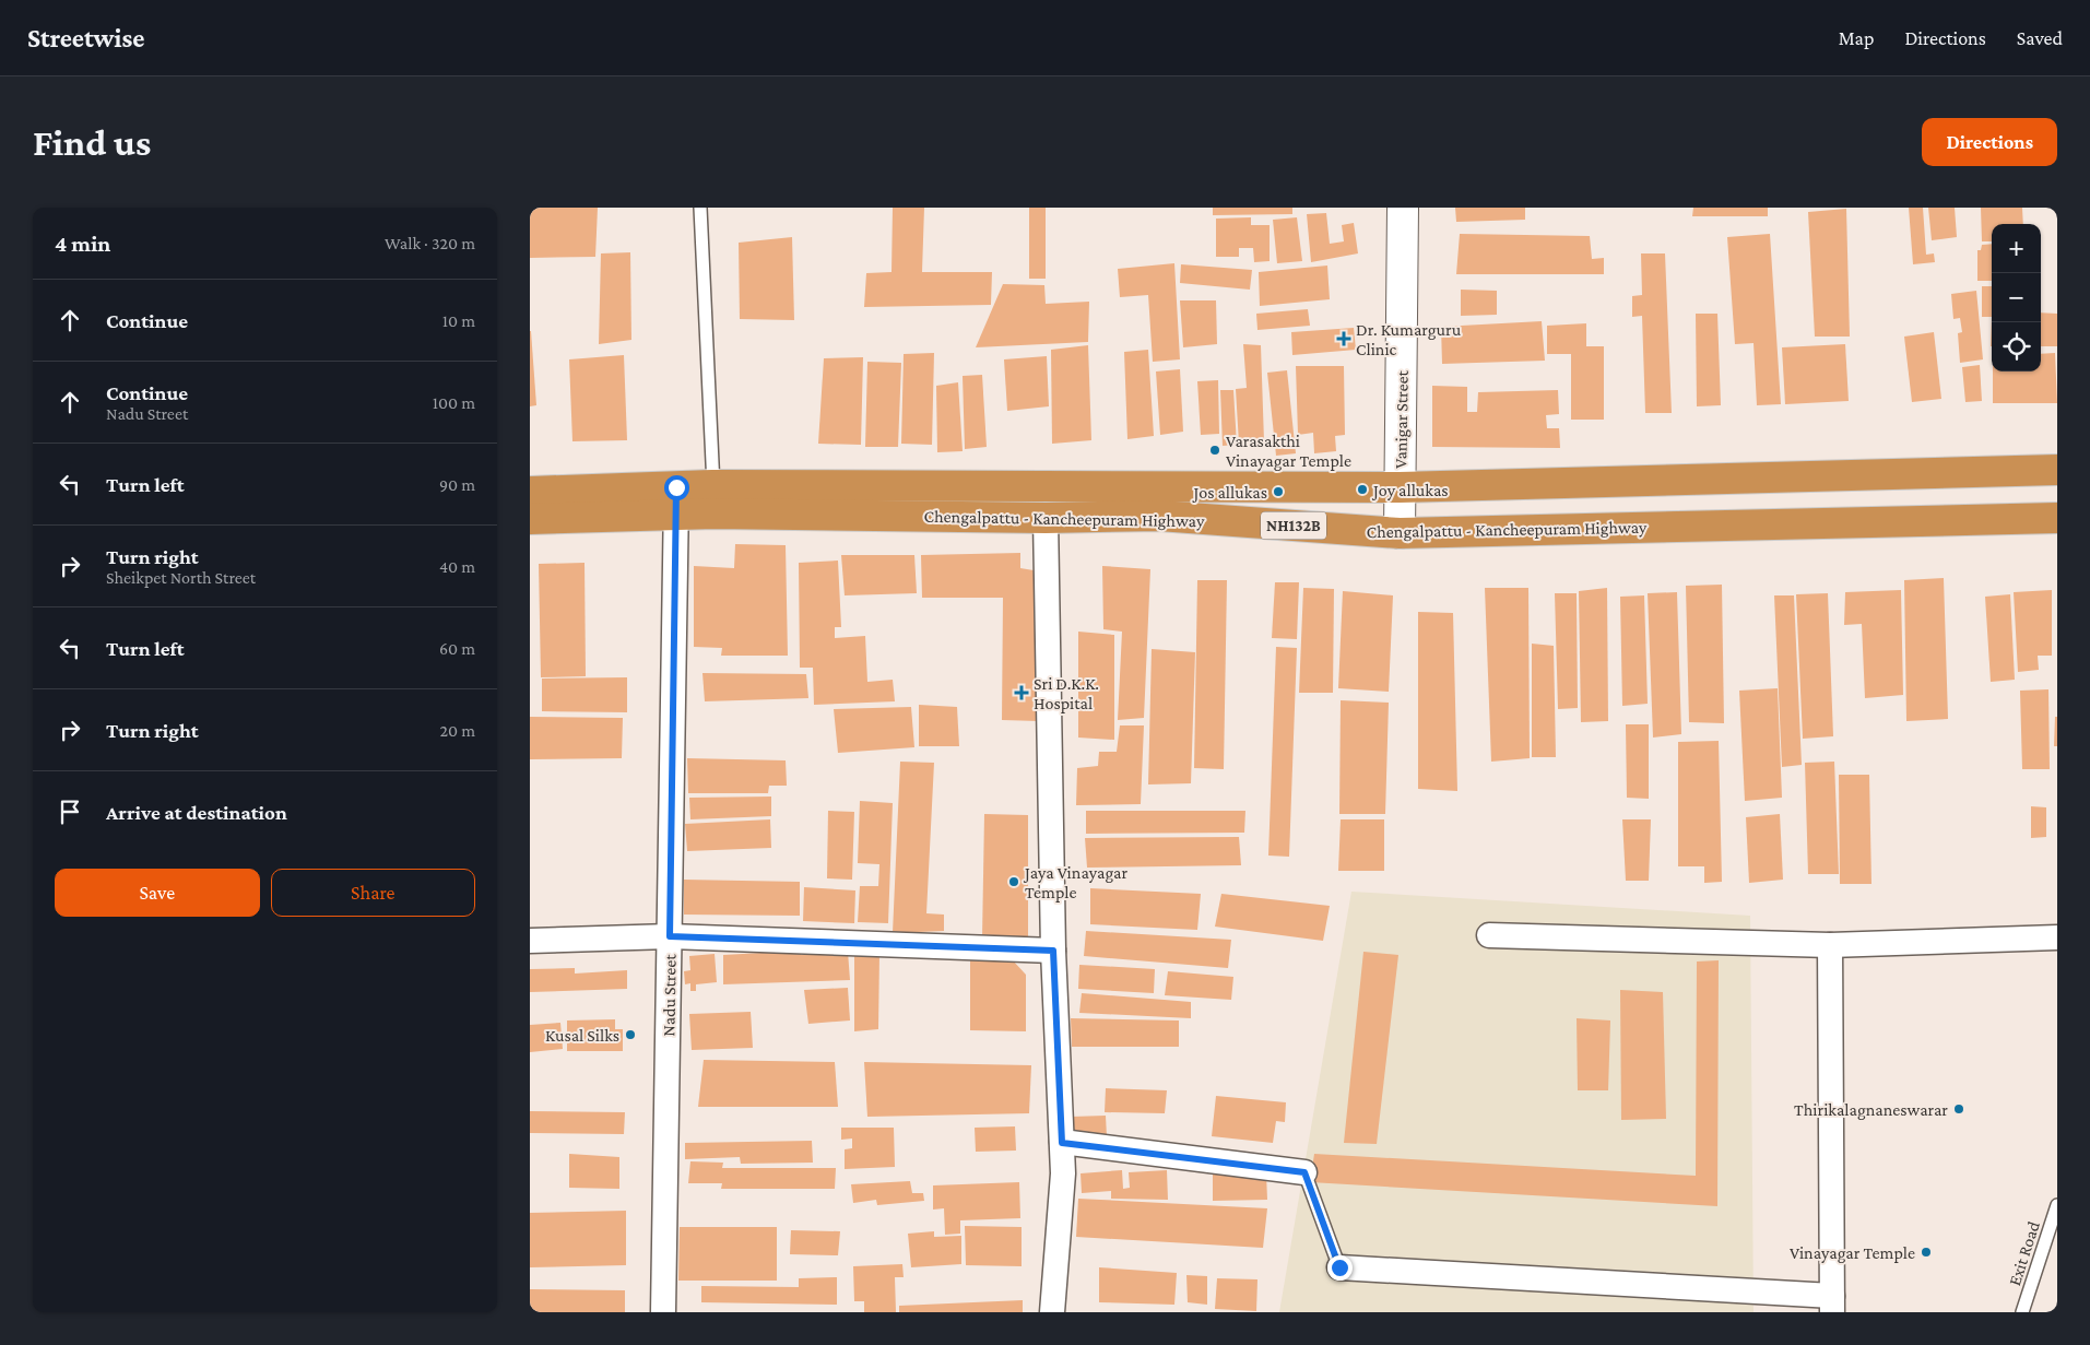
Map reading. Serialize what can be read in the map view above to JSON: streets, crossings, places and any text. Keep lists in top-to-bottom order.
{
  "streets": {
    "highway": ["Chengalpattu - Kancheepuram Highway", "NH132B"],
    "main road": ["Vanigar Street"],
    "street": ["Nadu Street"],
    "lane": ["Exit Road"]
  },
  "crossings": [
    ["Vanigar Street", "Chengalpattu - Kancheepuram Highway"]
  ],
  "places": {
    "health": ["Dr. Kumarguru Clinic", "Sri D.K.K. Hospital"],
    "other": [
      "Varasakthi Vinayagar Temple",
      "Joy allukas",
      "Jos allukas",
      "Jaya Vinayagar Temple",
      "Kusal Silks",
      "Thirikalagnaneswarar",
      "Vinayagar Temple"
    ]
  },
  "page": {
    "header": "Streetwise",
    "nav": ["Map", "Directions", "Saved"],
    "buttons": [
      "Directions",
      ["Save", "Share"]
    ],
    "title": "Find us",
    "heading": ["4 min", "Walk · 320 m"],
    "map_buttons": ["+", "−"],
    "list": [
      ["Continue", "10 m"],
      ["Continue", "Nadu Street", "100 m"],
      ["Turn left", "90 m"],
      ["Turn right", "Sheikpet North Street", "40 m"],
      ["Turn left", "60 m"],
      ["Turn right", "20 m"],
      "Arrive at destination"
    ]
  }
}
